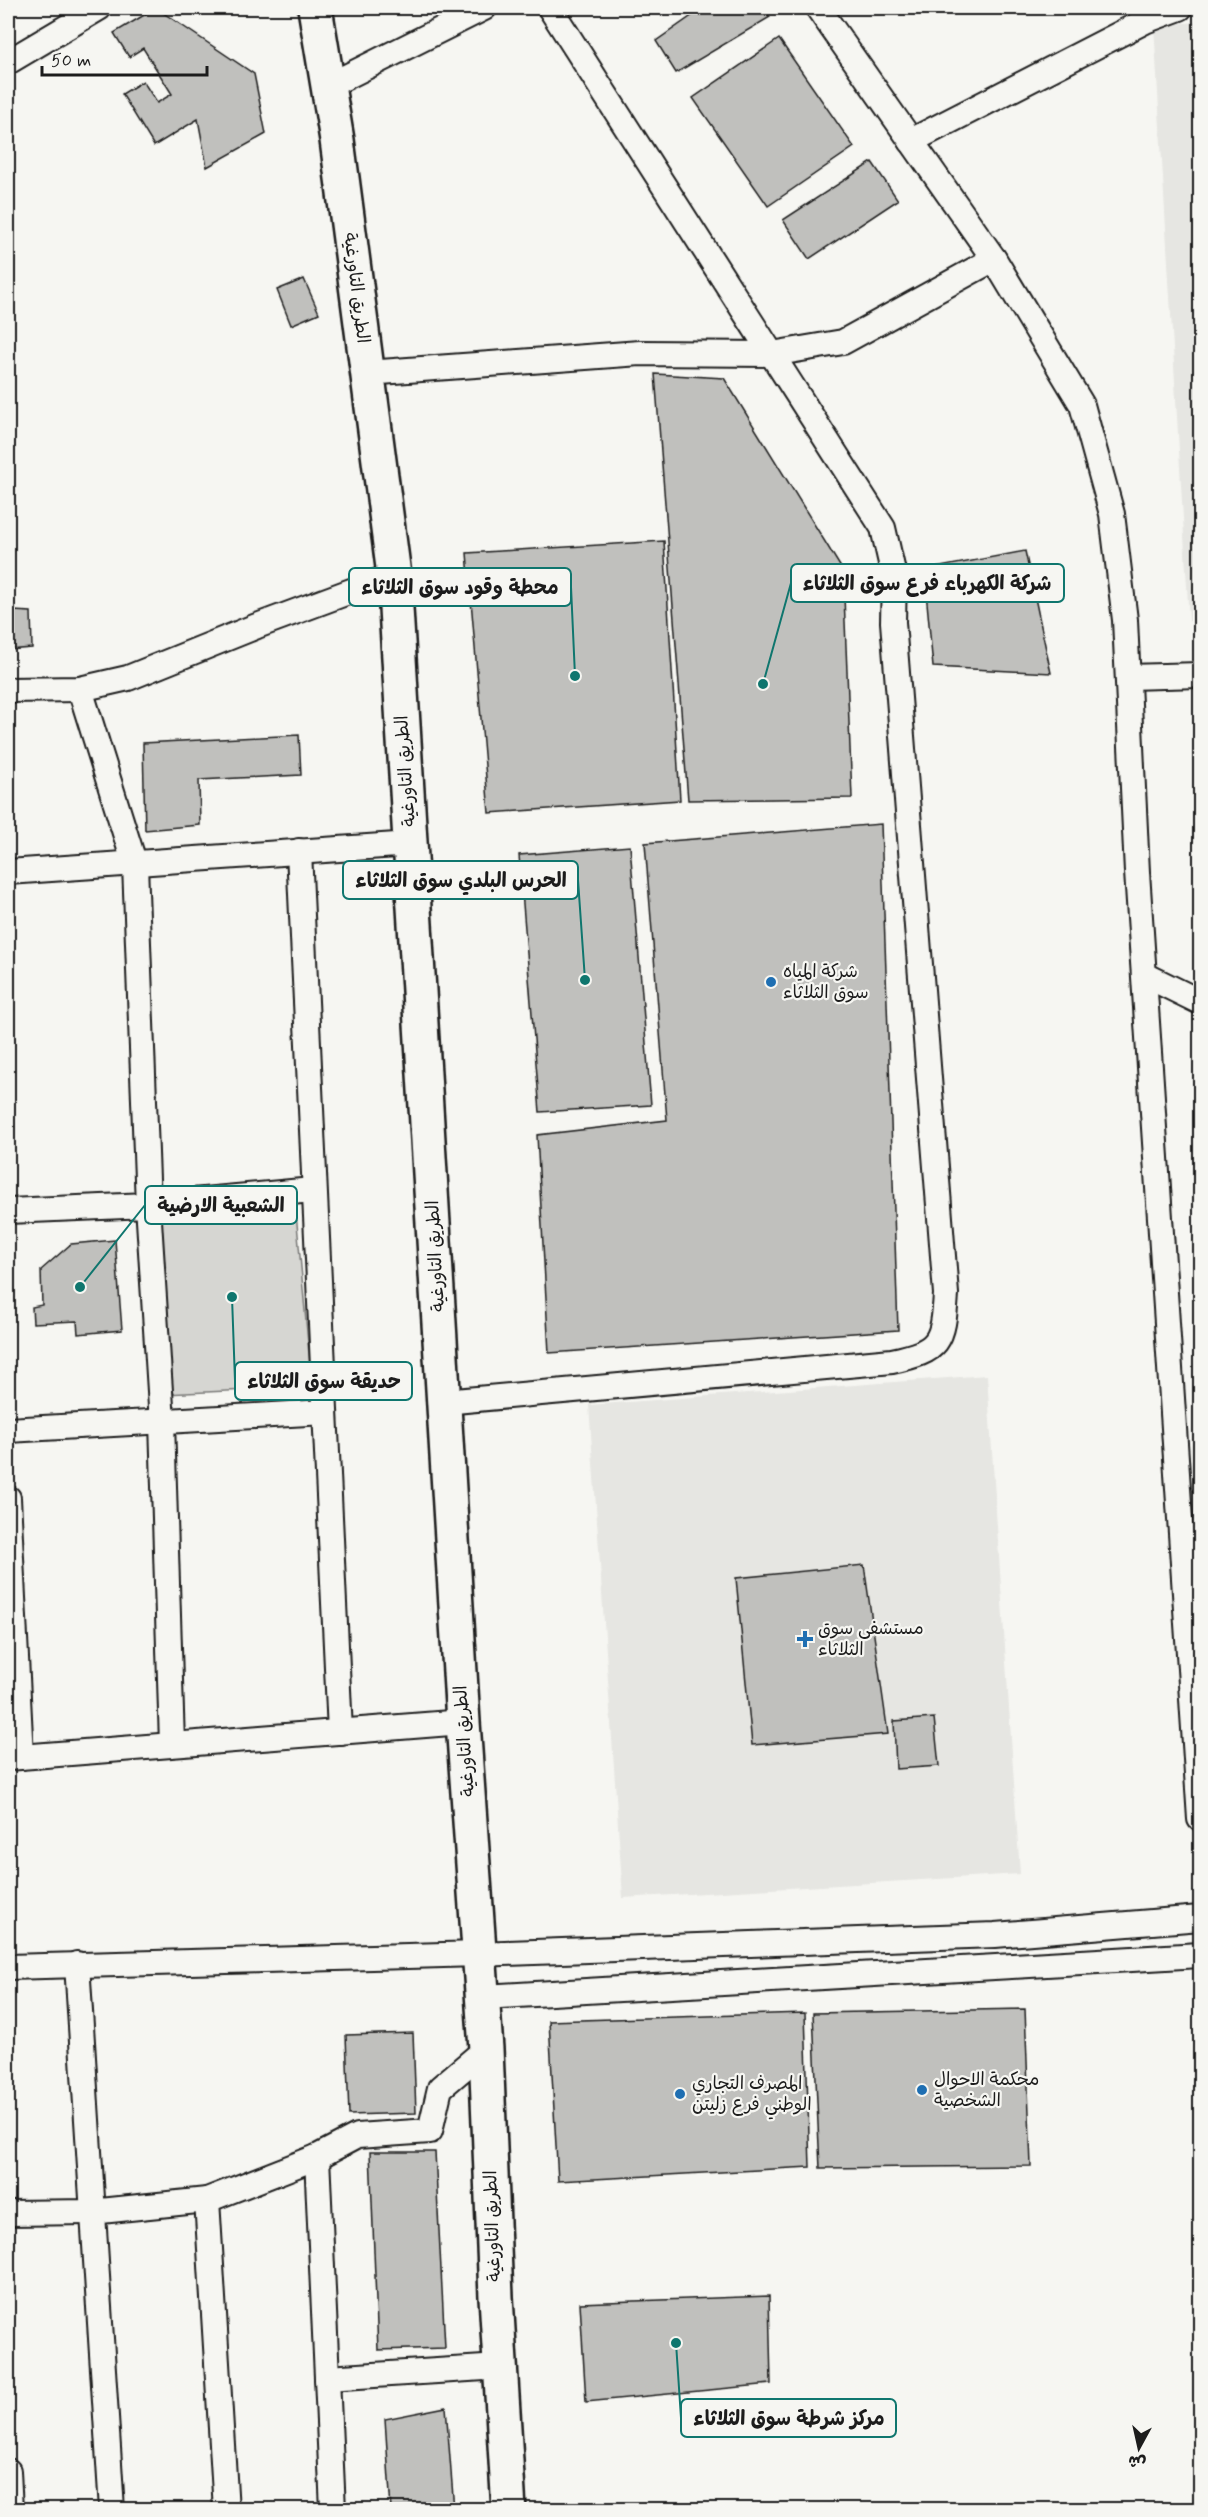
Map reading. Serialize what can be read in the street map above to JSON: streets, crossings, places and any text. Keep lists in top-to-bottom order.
{
  "streets": {
    "street": ["الطريق التاورغية"]
  },
  "places": {
    "other": [
      "محطة وقود سوق الثلاثاء",
      "شركة الكهرباء فرع سوق الثلاثاء",
      "الحرس البلدي سوق الثلاثاء",
      "شركة المياه سوق الثلاثاء",
      "الشعبية الارضية",
      "حديقة سوق الثلاثاء",
      "محكمة الاحوال الشخصية",
      "المصرف التجاري الوطني فرع زليتن",
      "مركز شرطة سوق الثلاثاء"
    ],
    "health": ["مستشفى سوق الثلاثاء"]
  },
  "scale_bar": "50 m",
  "north": "bottom"
}
